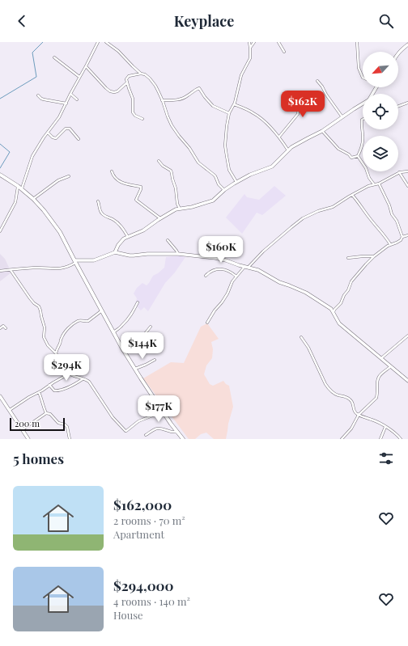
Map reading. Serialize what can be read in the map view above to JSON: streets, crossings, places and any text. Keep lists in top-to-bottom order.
{
  "scale_bar": "200 m",
  "north": "bottom left",
  "page": {
    "header": "Keyplace",
    "price": [
      "$162K",
      "$160K",
      "$144K",
      "$294K",
      "$177K"
    ],
    "scale": "200 m",
    "heading": "5 homes",
    "list": [
      {
        "name": "$162,000",
        "note": "2 rooms · 70 m² · Apartment"
      },
      {
        "name": "$294,000",
        "note": "4 rooms · 140 m² · House"
      }
    ]
  }
}
